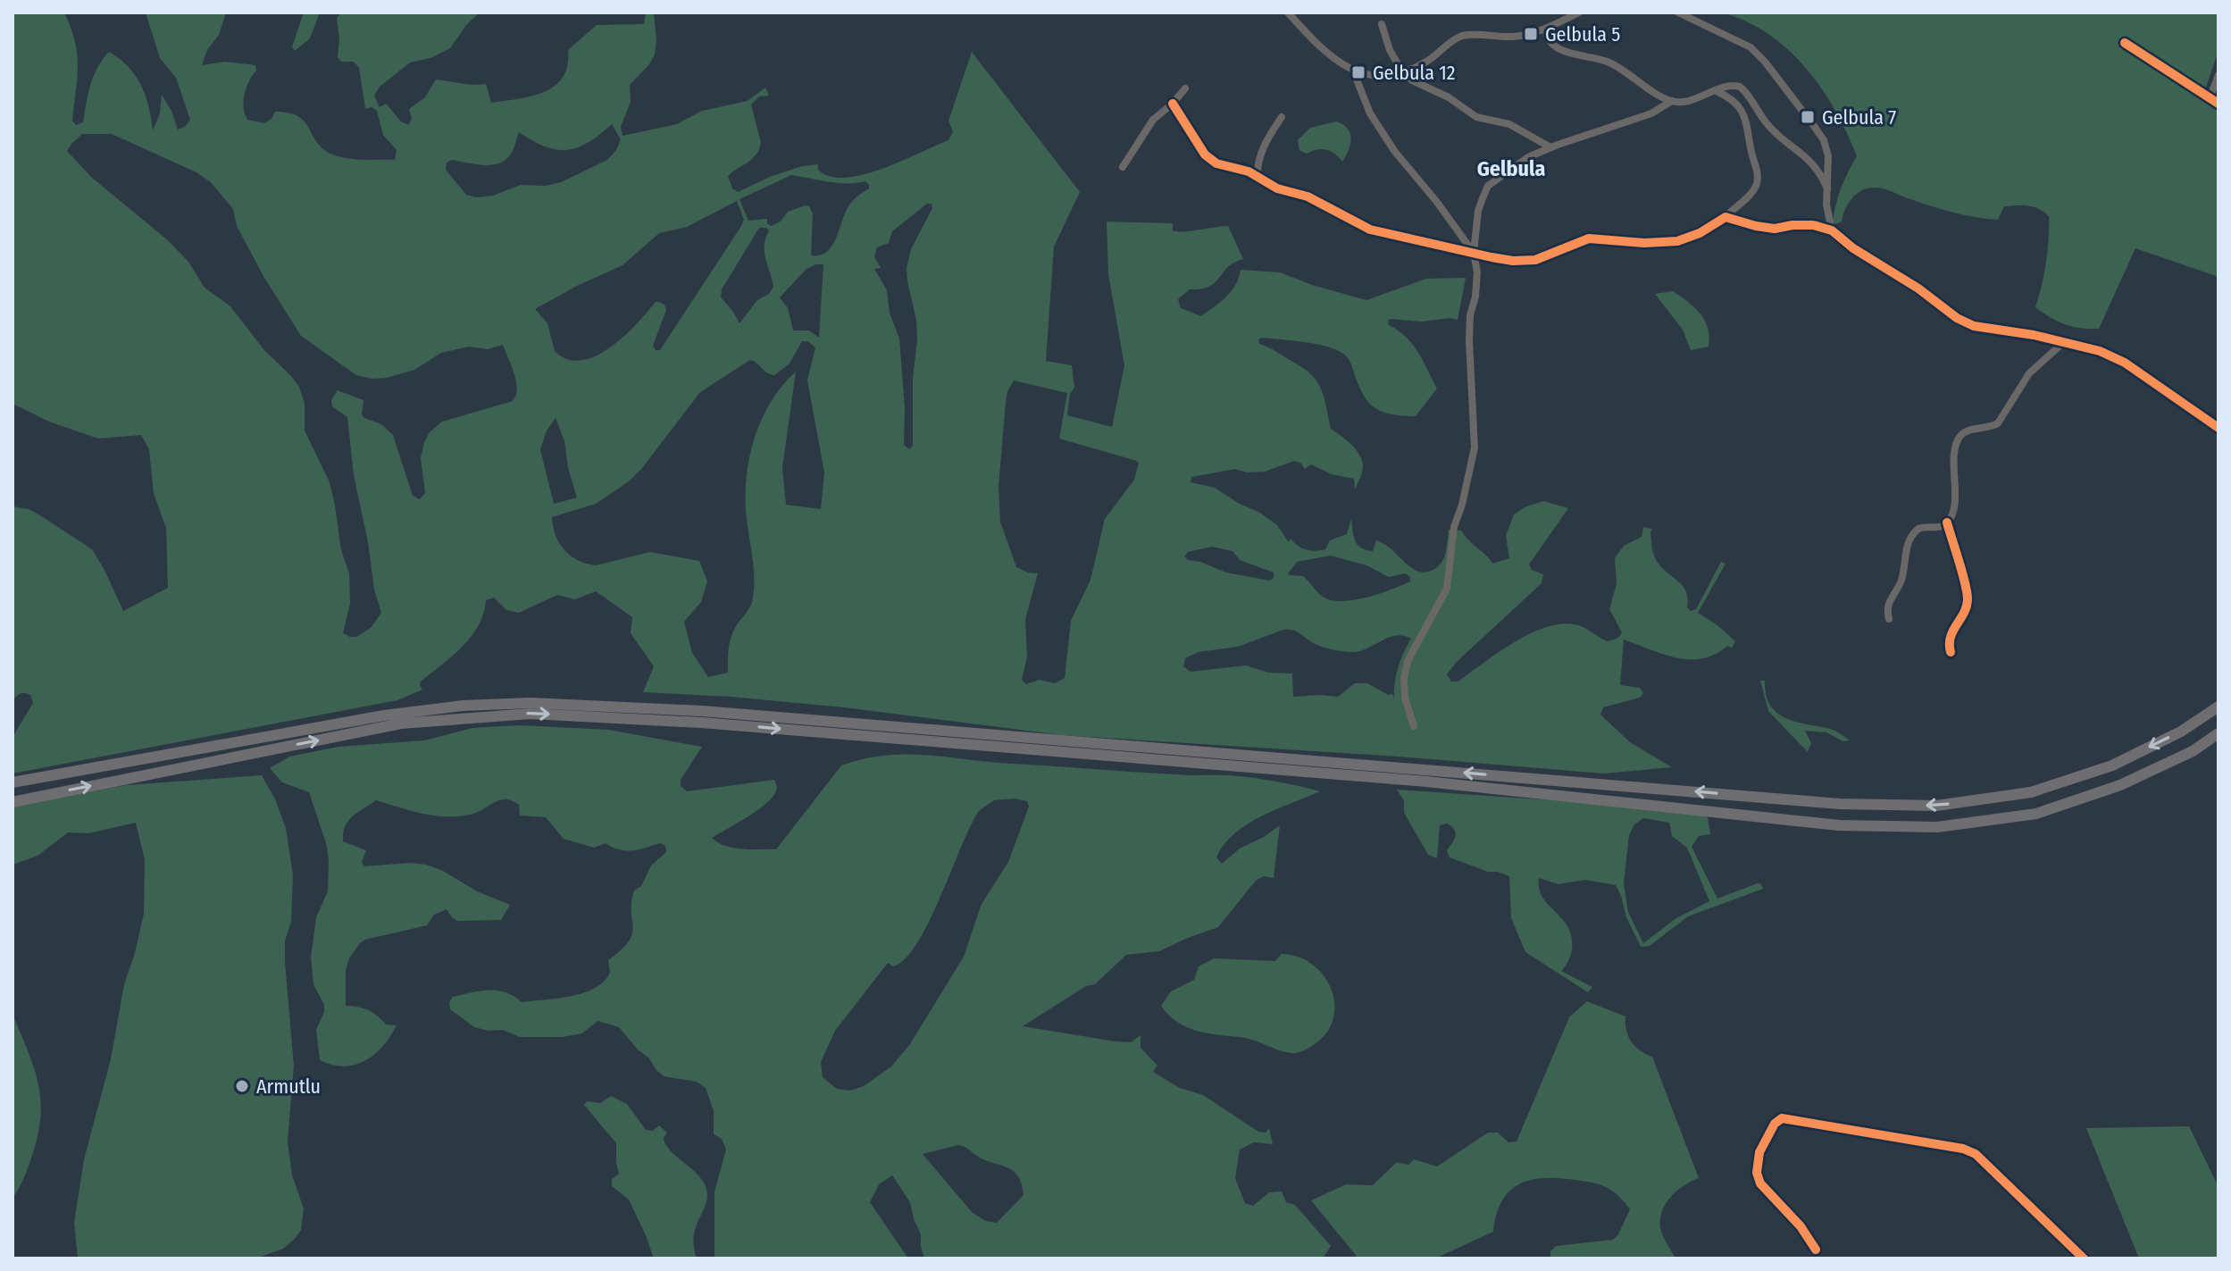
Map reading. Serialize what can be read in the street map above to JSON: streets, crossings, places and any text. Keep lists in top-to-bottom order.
{
  "districts": ["Gelbula"],
  "places": {
    "transit": ["Gelbula 5", "Gelbula 12", "Gelbula 7"],
    "other": ["Armutlu"]
  }
}
